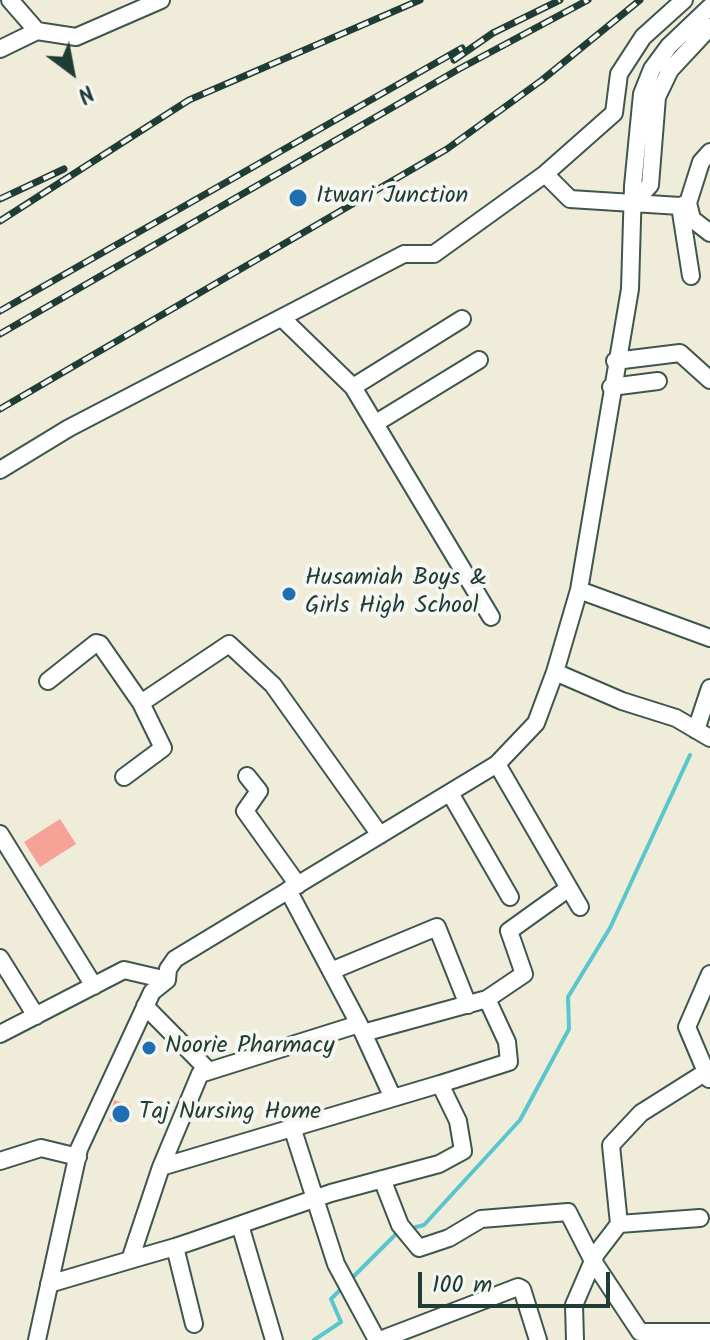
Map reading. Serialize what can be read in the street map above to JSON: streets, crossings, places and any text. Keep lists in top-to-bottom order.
{
  "places": [
    "Itwari Junction",
    "Husamiah Boys & Girls High School",
    "Noorie Pharmacy",
    "Taj Nursing Home"
  ],
  "scale_bar": "100 m",
  "north": "bottom right"
}
